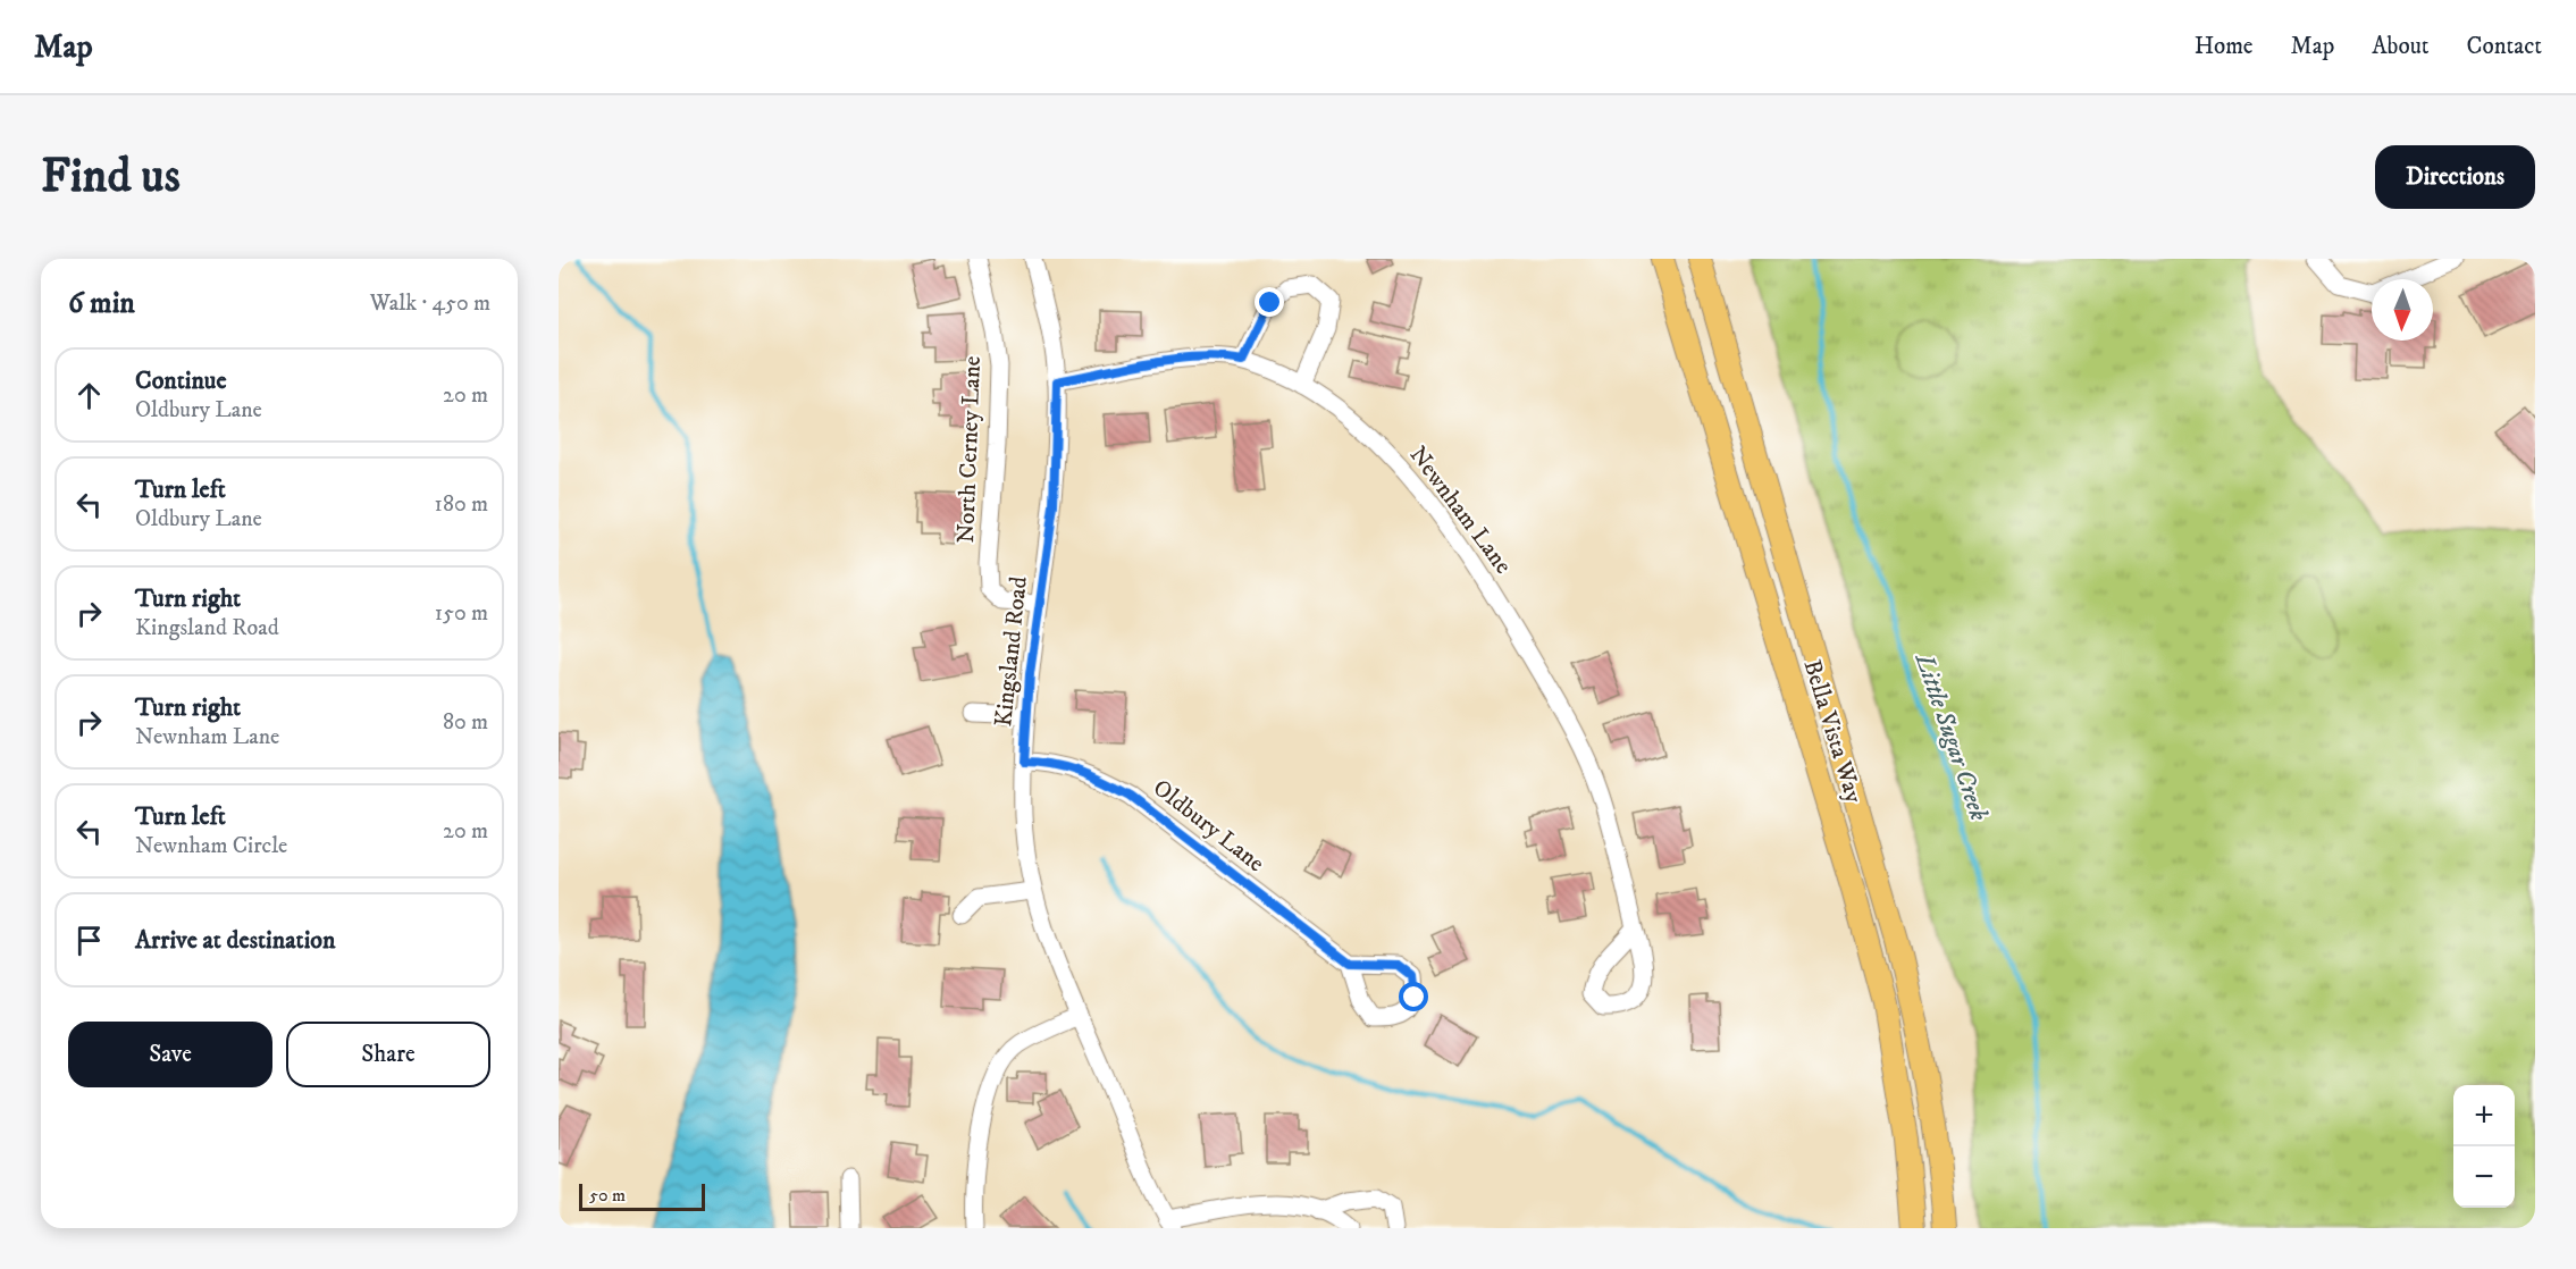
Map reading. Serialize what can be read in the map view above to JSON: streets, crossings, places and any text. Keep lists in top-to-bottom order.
{
  "streets": {
    "main road": ["Bella Vista Way"],
    "street": [
      "North Cerney Lane",
      "Newnham Lane",
      "Kingsland Road",
      "Oldbury Lane"
    ]
  },
  "crossings": [
    ["North Cerney Lane", "Kingsland Road"],
    ["Newnham Lane", "Kingsland Road"],
    ["Kingsland Road", "Oldbury Lane"]
  ],
  "water": ["Little Sugar Creek"],
  "scale_bar": "50 m",
  "north": "bottom",
  "page": {
    "header": "Map",
    "nav": [
      "Home",
      "Map",
      "About",
      "Contact"
    ],
    "buttons": [
      "Directions",
      ["Save", "Share"]
    ],
    "title": "Find us",
    "heading": ["6 min", "Walk · 450 m"],
    "list": [
      ["Continue", "Oldbury Lane", "20 m"],
      ["Turn left", "Oldbury Lane", "180 m"],
      ["Turn right", "Kingsland Road", "150 m"],
      ["Turn right", "Newnham Lane", "80 m"],
      ["Turn left", "Newnham Circle", "20 m"],
      "Arrive at destination"
    ],
    "map_buttons": ["+", "−"],
    "scale": "50 m"
  }
}
